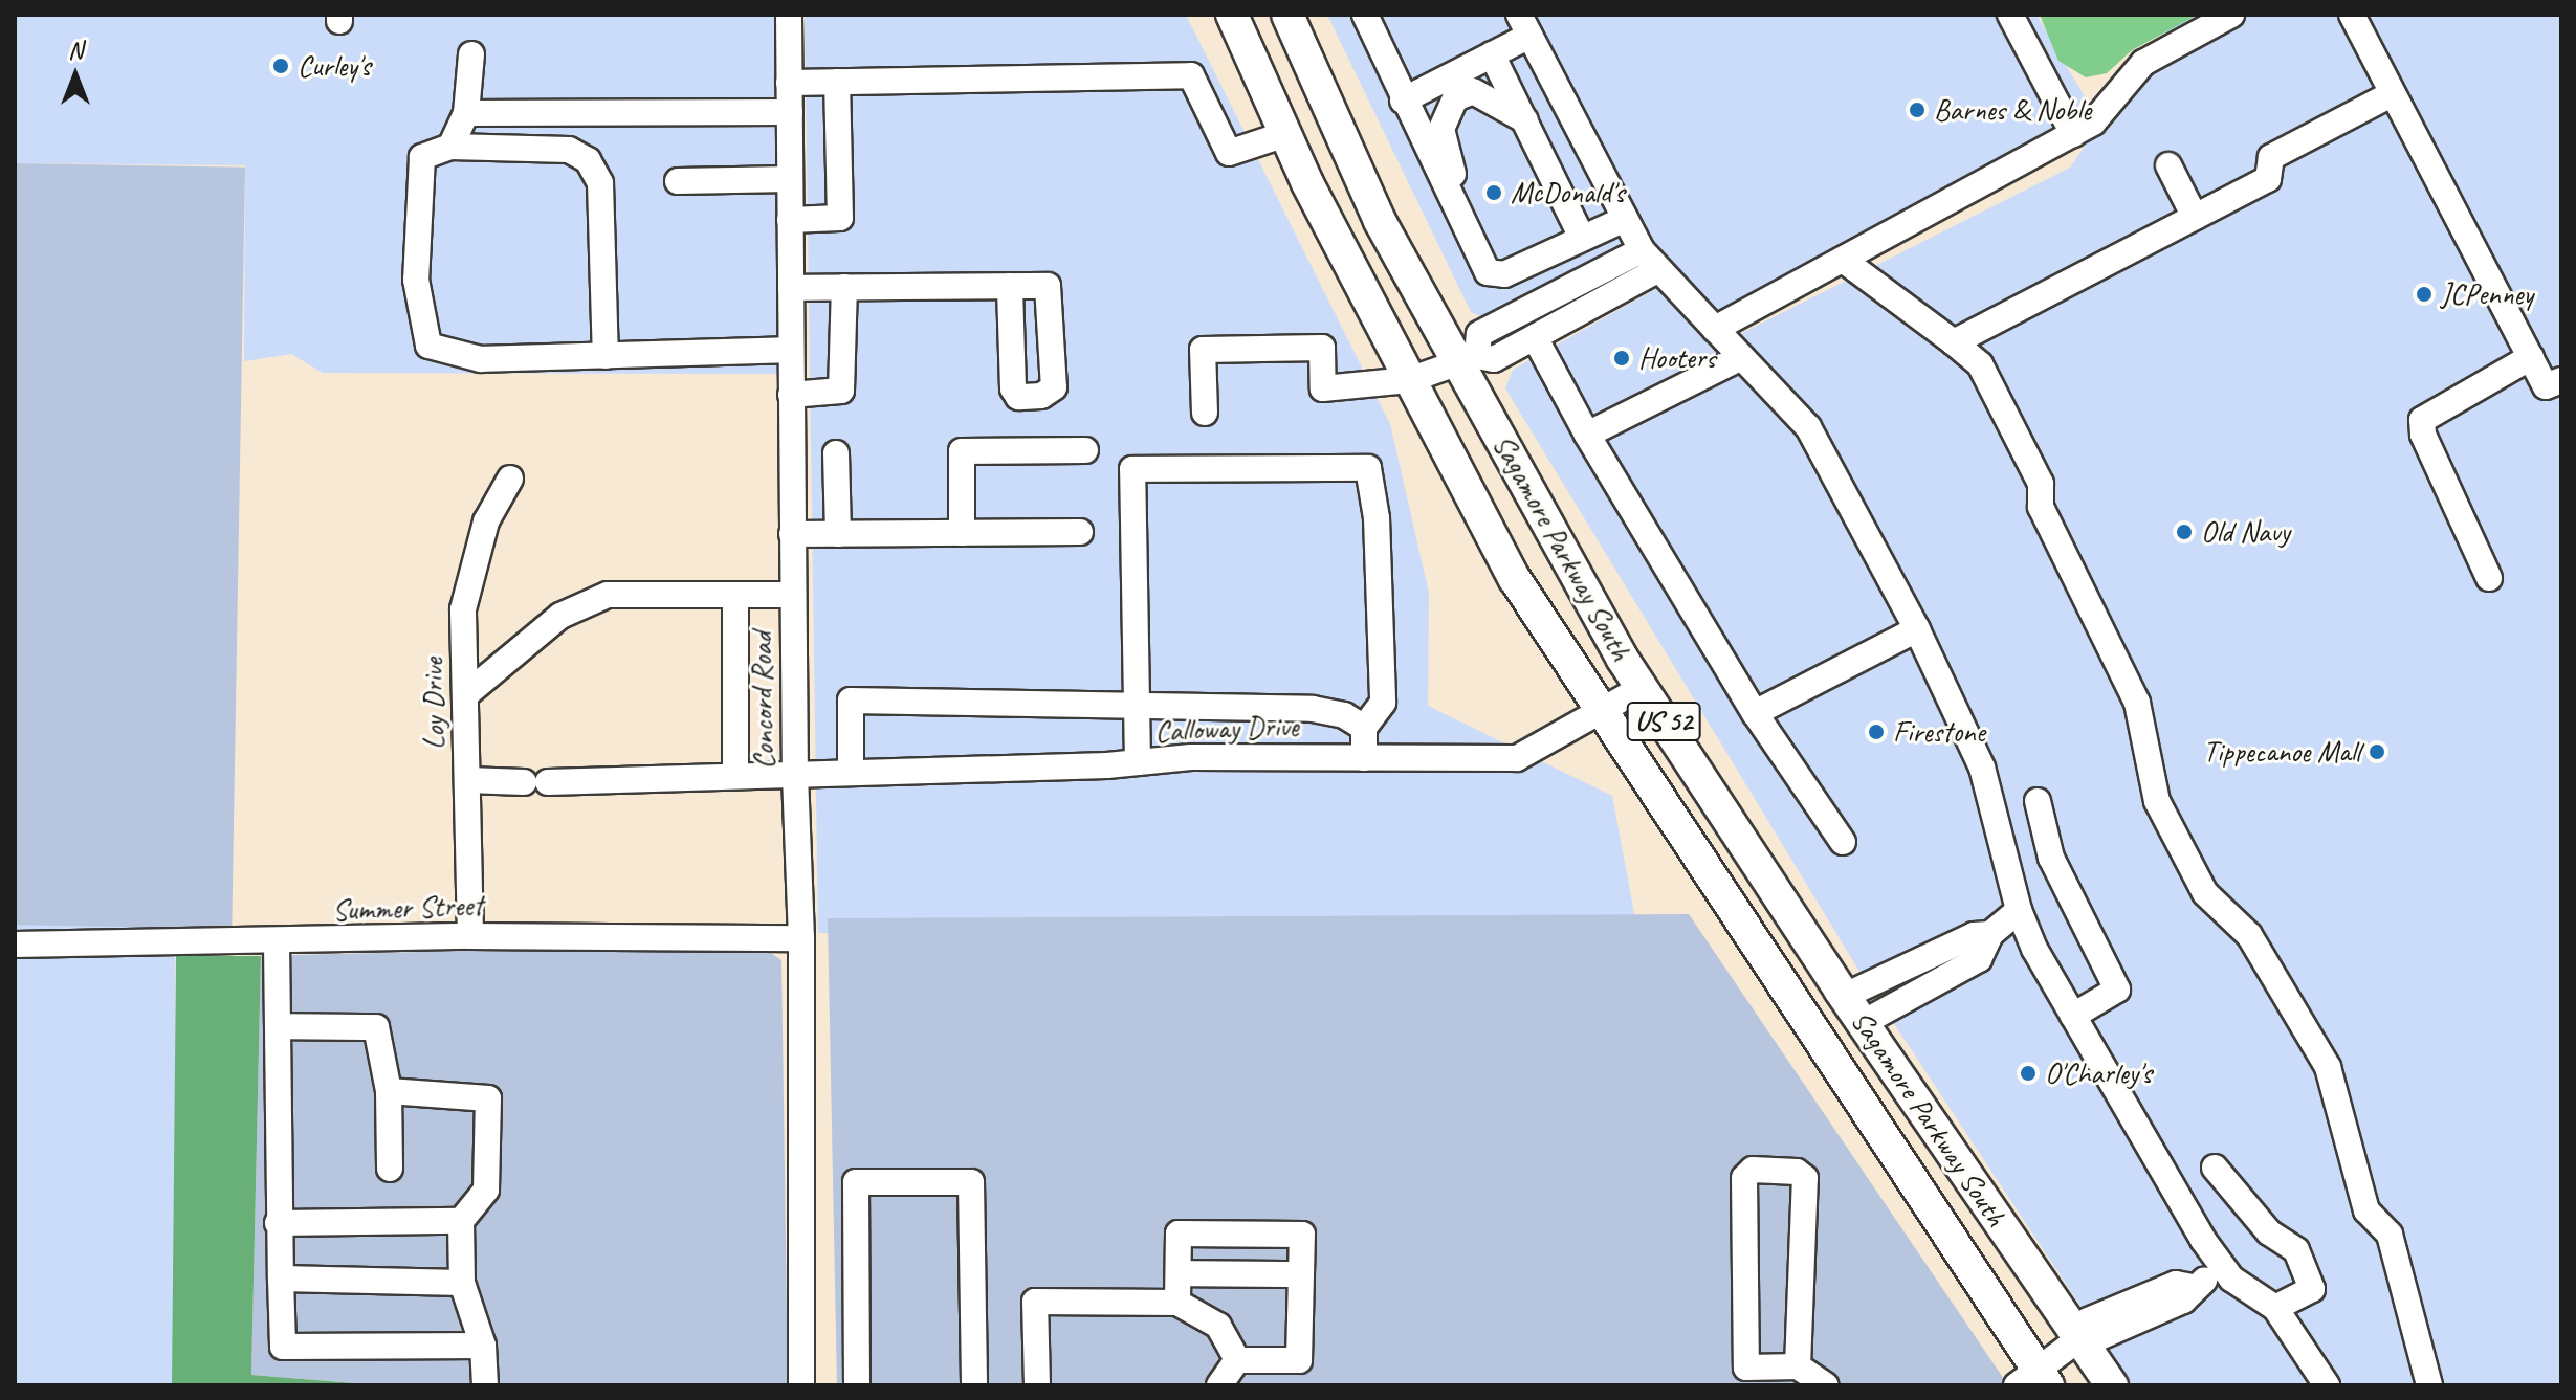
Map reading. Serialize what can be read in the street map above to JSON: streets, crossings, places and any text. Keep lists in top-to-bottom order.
{
  "streets": {
    "main road": ["Sagamore Parkway South", "US 52"],
    "street": [
      "Concord Road",
      "Loy Drive",
      "Calloway Drive",
      "Summer Street"
    ]
  },
  "crossings": [
    ["Sagamore Parkway South", "Calloway Drive"],
    ["Concord Road", "Calloway Drive"],
    ["Concord Road", "Summer Street"],
    ["Loy Drive", "Calloway Drive"],
    ["Loy Drive", "Summer Street"]
  ],
  "places": [
    "Curley's",
    "Barnes & Noble",
    "McDonald's",
    "JCPenney",
    "Hooters",
    "Old Navy",
    "Firestone",
    "Tippecanoe Mall",
    "O'Charley's"
  ],
  "north": "top"
}
